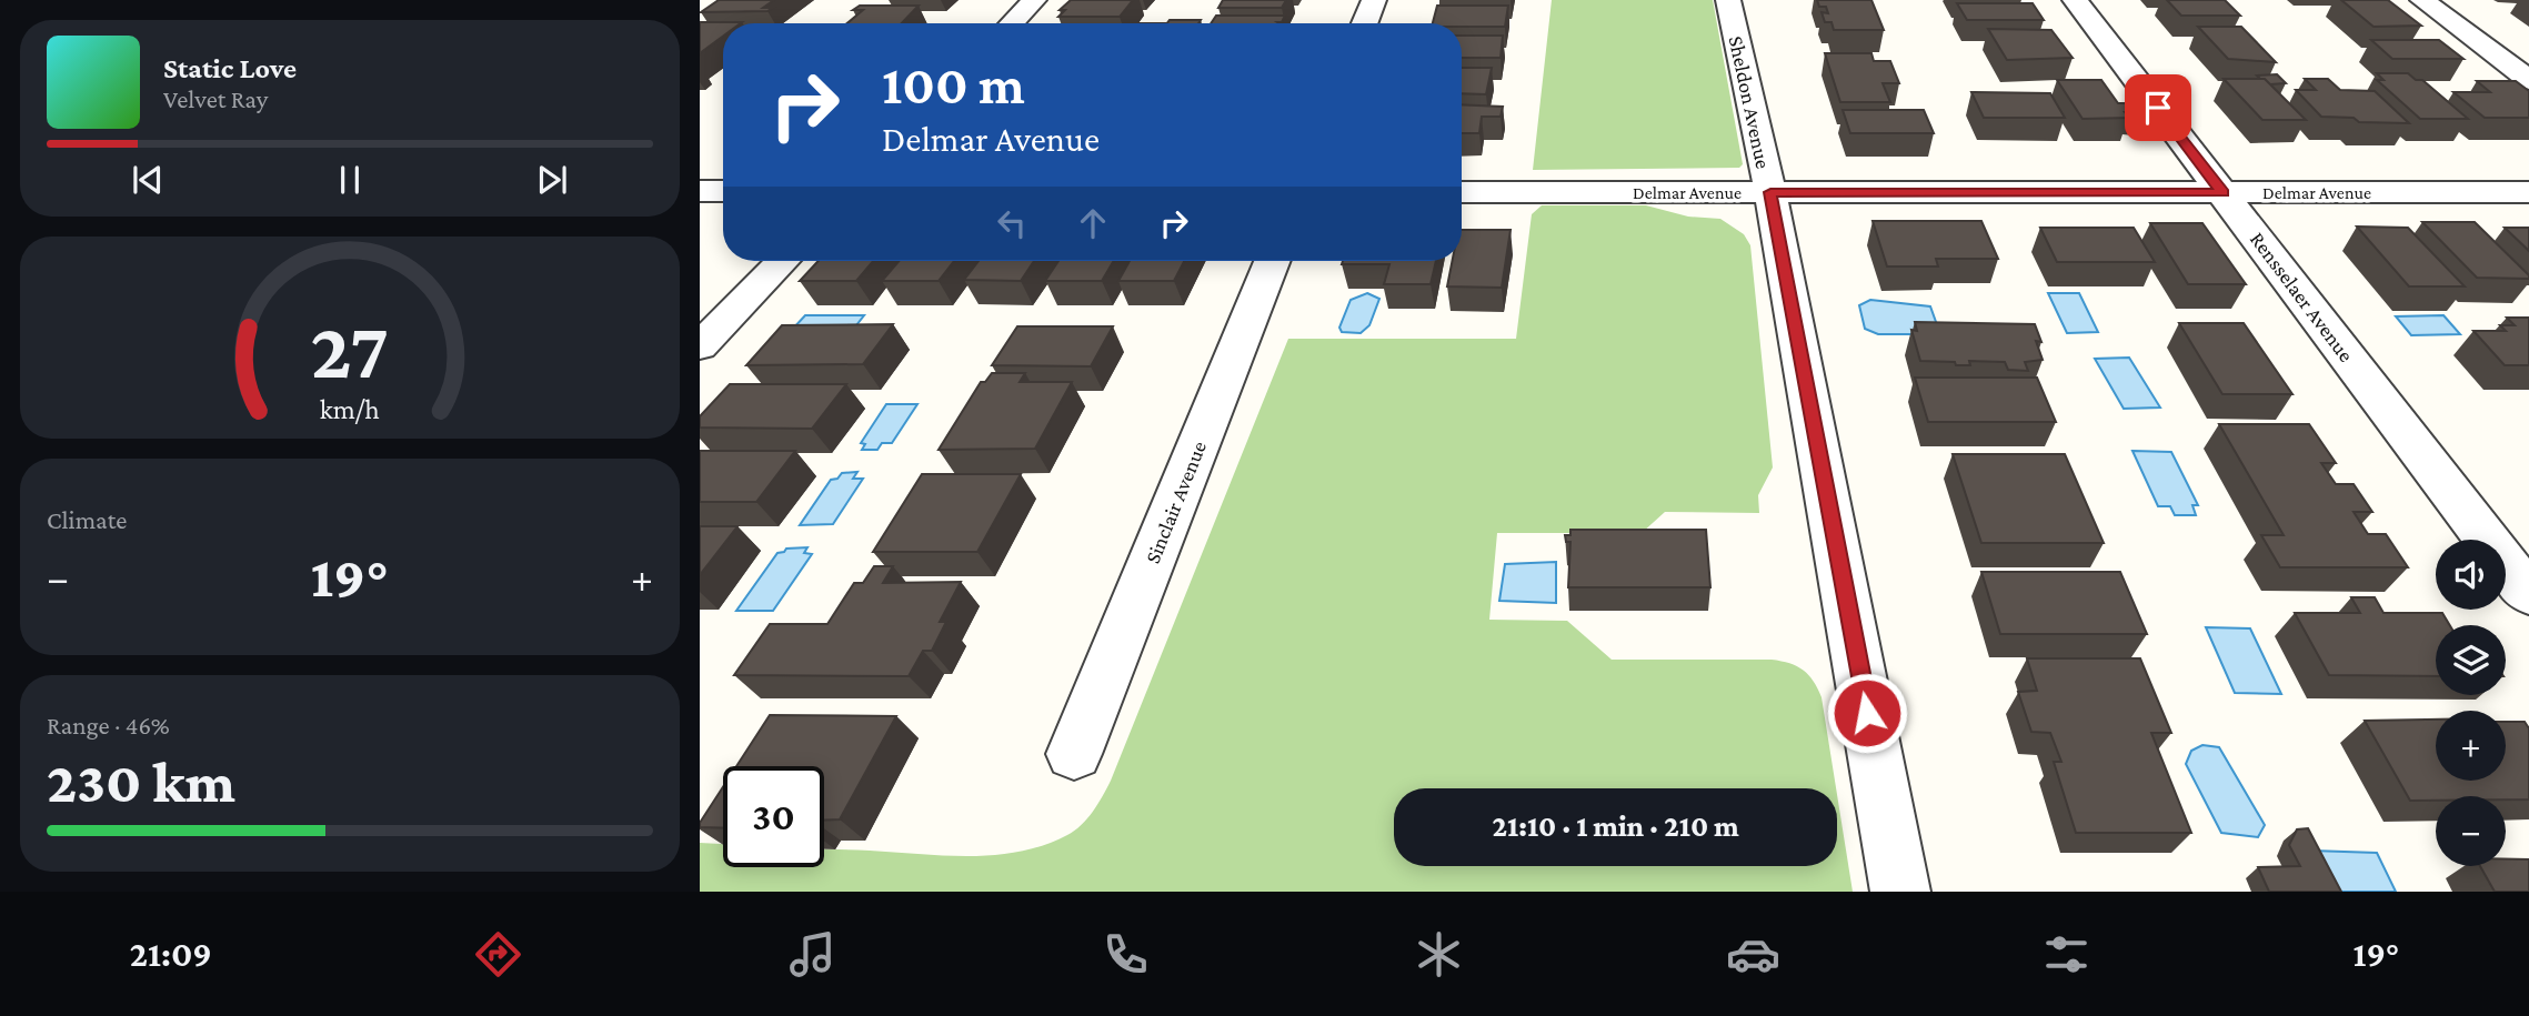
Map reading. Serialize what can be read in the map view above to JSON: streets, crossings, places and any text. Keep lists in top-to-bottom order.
{
  "streets": {
    "street": [
      "Sheldon Avenue",
      "Delmar Avenue",
      "Rensselaer Avenue",
      "Sinclair Avenue"
    ]
  },
  "crossings": [
    ["Sheldon Avenue", "Delmar Avenue"],
    ["Delmar Avenue", "Rensselaer Avenue"]
  ],
  "page": {
    "turn": ["100 m", "Delmar Avenue"],
    "song": ["Static Love", "Velvet Ray"],
    "tile": [
      "Climate",
      ["Range · 46%", "230 km"]
    ],
    "map_buttons": ["+", "−"],
    "heat": ["−", "19°", "+"],
    "limit": "30",
    "trip": "21:10 · 1 min · 210 m",
    "tabs": ["21:09", "19°"],
    "gauge": ["27", "km/h"]
  }
}
